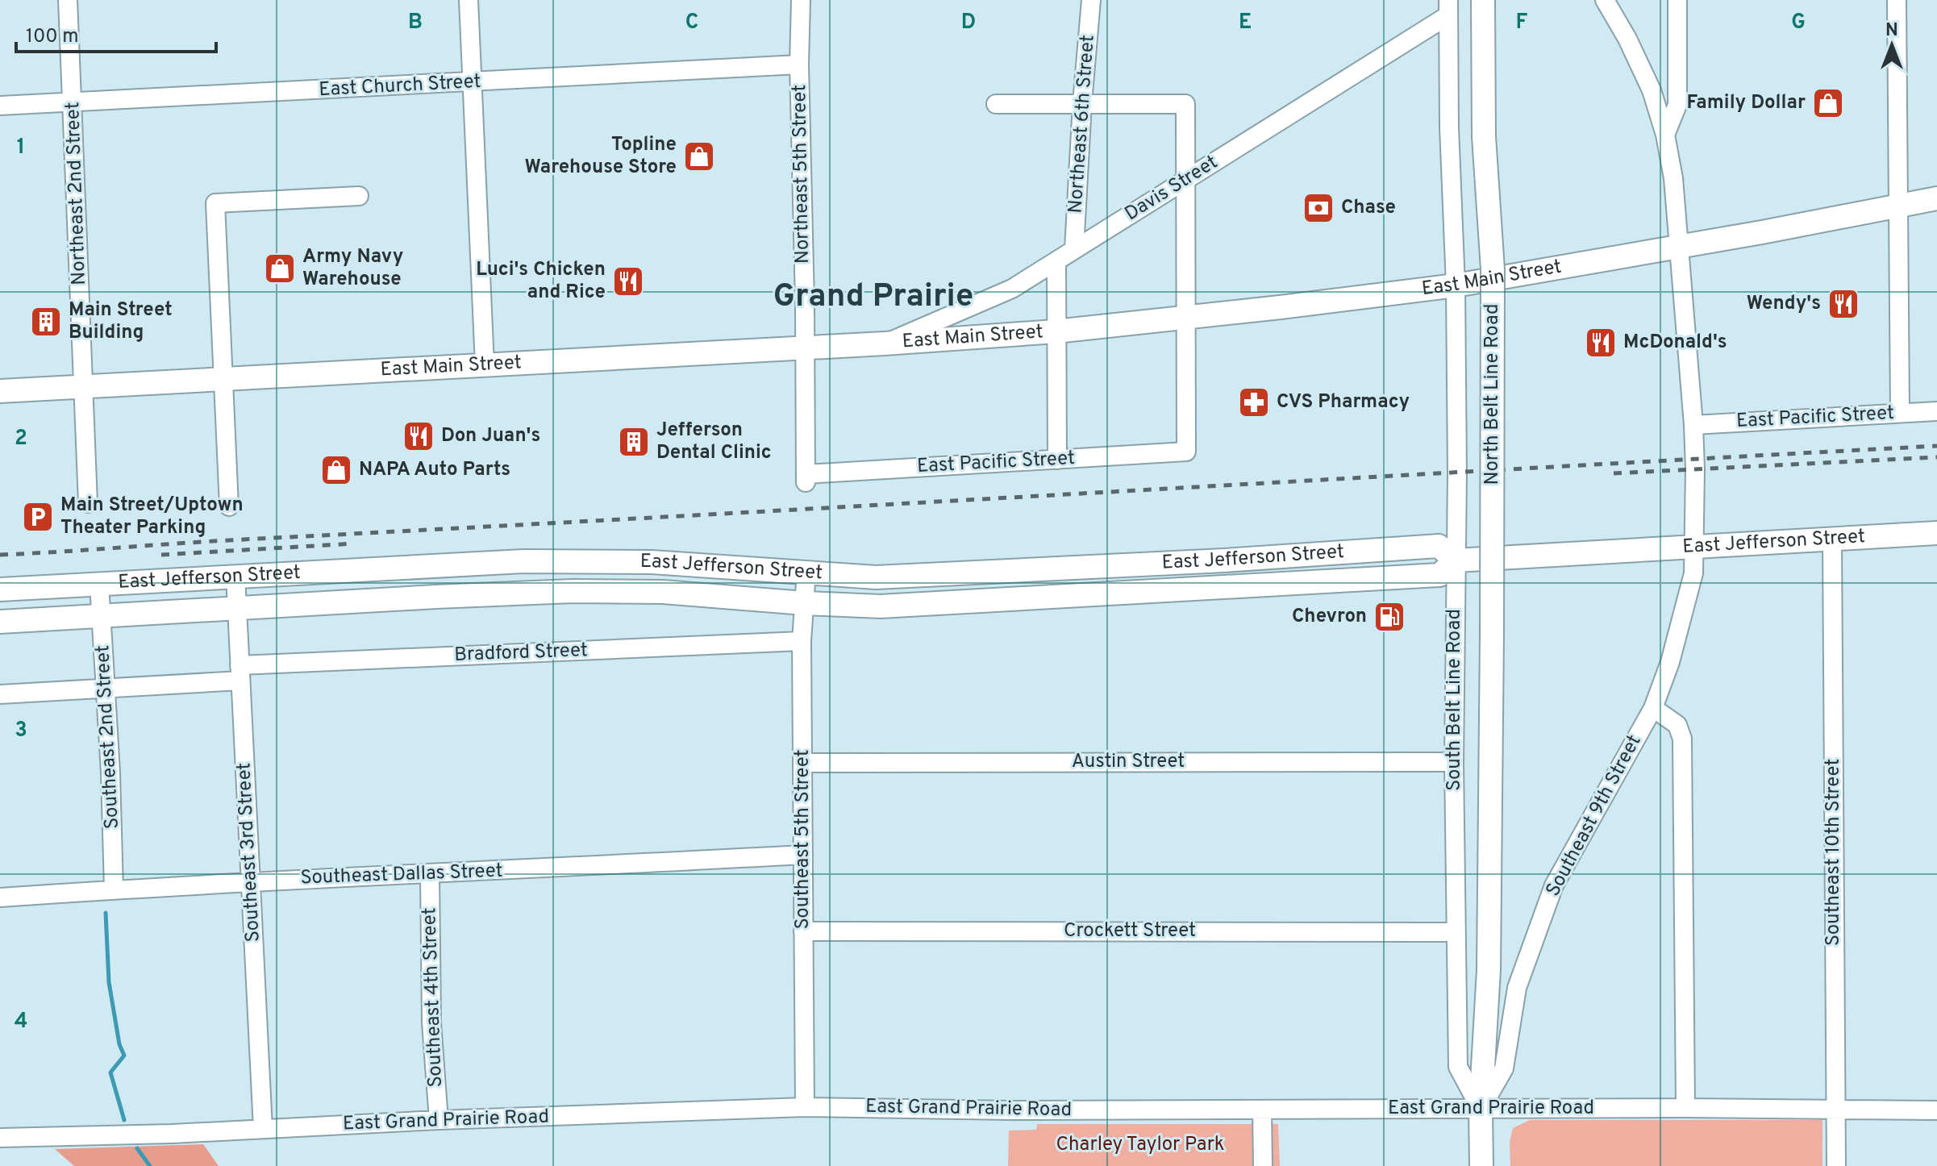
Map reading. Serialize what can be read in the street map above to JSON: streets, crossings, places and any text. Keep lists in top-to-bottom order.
{
  "streets": {
    "main road": [
      "East Main Street",
      "North Belt Line Road",
      "East Jefferson Street",
      "South Belt Line Road"
    ],
    "street": [
      "East Church Street",
      "Northeast 6th Street",
      "Northeast 5th Street",
      "Davis Street",
      "Northeast 2nd Street",
      "East Pacific Street",
      "Bradford Street",
      "Southeast 2nd Street",
      "Austin Street",
      "Southeast 9th Street",
      "Southeast 5th Street",
      "Southeast 3rd Street",
      "Southeast 10th Street",
      "Southeast Dallas Street",
      "Crockett Street",
      "Southeast 4th Street",
      "East Grand Prairie Road"
    ]
  },
  "crossings": [
    ["East Church Street", "Northeast 5th Street"],
    ["East Church Street", "Northeast 2nd Street"],
    ["Northeast 6th Street", "Davis Street"],
    ["Northeast 5th Street", "East Main Street"],
    ["Northeast 5th Street", "East Pacific Street"],
    ["Davis Street", "East Main Street"],
    ["Northeast 2nd Street", "East Main Street"],
    ["East Main Street", "East Pacific Street"],
    ["East Main Street", "South Belt Line Road"],
    ["East Main Street", "Southeast 9th Street"],
    ["North Belt Line Road", "South Belt Line Road"],
    ["East Pacific Street", "Southeast 9th Street"],
    ["East Jefferson Street", "South Belt Line Road"],
    ["East Jefferson Street", "Southeast 2nd Street"],
    ["East Jefferson Street", "Southeast 9th Street"],
    ["East Jefferson Street", "Southeast 5th Street"],
    ["East Jefferson Street", "Southeast 3rd Street"],
    ["East Jefferson Street", "Southeast 10th Street"],
    ["Bradford Street", "Southeast 2nd Street"],
    ["Bradford Street", "Southeast 5th Street"],
    ["Bradford Street", "Southeast 3rd Street"],
    ["South Belt Line Road", "Austin Street"],
    ["South Belt Line Road", "Southeast 9th Street"],
    ["South Belt Line Road", "Crockett Street"],
    ["South Belt Line Road", "East Grand Prairie Road"],
    ["Southeast 2nd Street", "Southeast Dallas Street"],
    ["Austin Street", "Southeast 5th Street"],
    ["Southeast 9th Street", "East Grand Prairie Road"],
    ["Southeast 5th Street", "Southeast Dallas Street"],
    ["Southeast 5th Street", "Crockett Street"],
    ["Southeast 5th Street", "East Grand Prairie Road"],
    ["Southeast 3rd Street", "Southeast Dallas Street"],
    ["Southeast 3rd Street", "East Grand Prairie Road"],
    ["Southeast 10th Street", "East Grand Prairie Road"],
    ["Southeast Dallas Street", "Southeast 4th Street"],
    ["Southeast 4th Street", "East Grand Prairie Road"]
  ],
  "districts": ["Grand Prairie"],
  "parks": ["Charley Taylor Park"],
  "places": {
    "shop": [
      "Family Dollar",
      "Topline Warehouse Store",
      "Army Navy Warehouse",
      "NAPA Auto Parts"
    ],
    "bank": ["Chase"],
    "restaurant": [
      "Luci's Chicken and Rice",
      "Wendy's",
      "McDonald's",
      "Don Juan's"
    ],
    "building": ["Main Street Building", "Jefferson Dental Clinic"],
    "pharmacy": ["CVS Pharmacy"],
    "parking": ["Main Street/Uptown Theater Parking"],
    "fuel station": ["Chevron"]
  },
  "scale_bar": "100 m",
  "north": "top",
  "grid": {
    "columns": [
      "B",
      "C",
      "D",
      "E",
      "F",
      "G"
    ],
    "rows": [
      "1",
      "2",
      "3",
      "4"
    ]
  }
}
